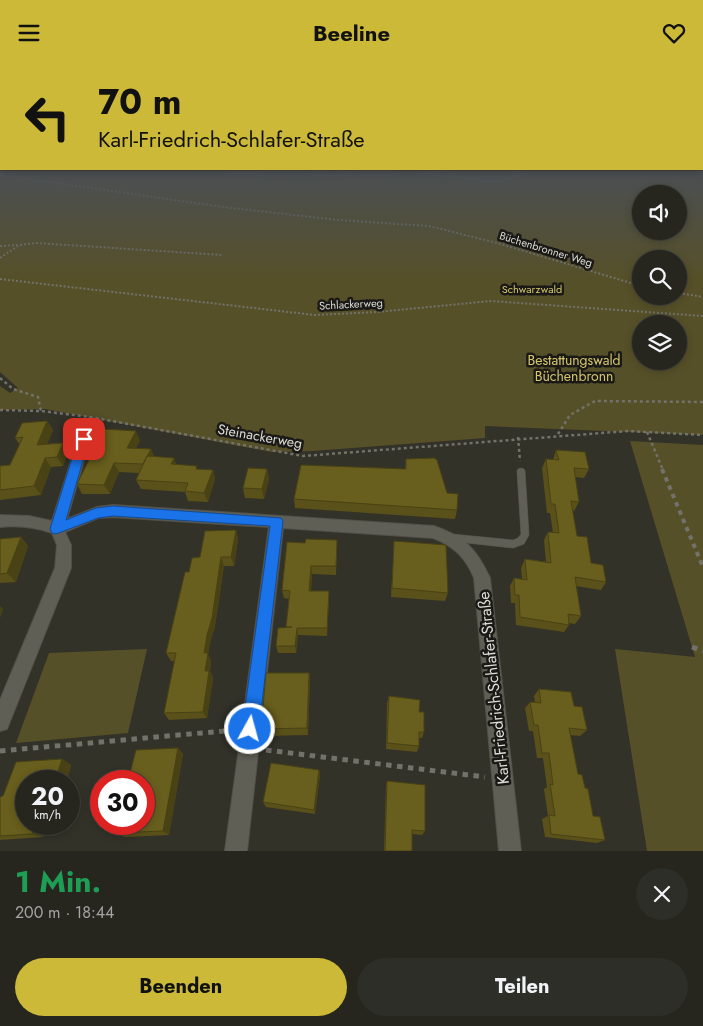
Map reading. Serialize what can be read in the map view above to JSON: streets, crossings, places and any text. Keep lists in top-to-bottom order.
{
  "streets": {
    "street": ["Karl-Friedrich-Schlafer-Straße"],
    "path": ["Büchenbronner Weg", "Schlackerweg", "Steinackerweg"]
  },
  "parks": ["Schwarzwald", "Bestattungswald Büchenbronn"],
  "page": {
    "header": "Beeline",
    "turn": ["70 m", "Karl-Friedrich-Schlafer-Straße"],
    "speed": "20 km/h",
    "limit": "30",
    "heading": ["1 Min.", "200 m · 18:44"],
    "buttons": ["Beenden", "Teilen"]
  }
}
